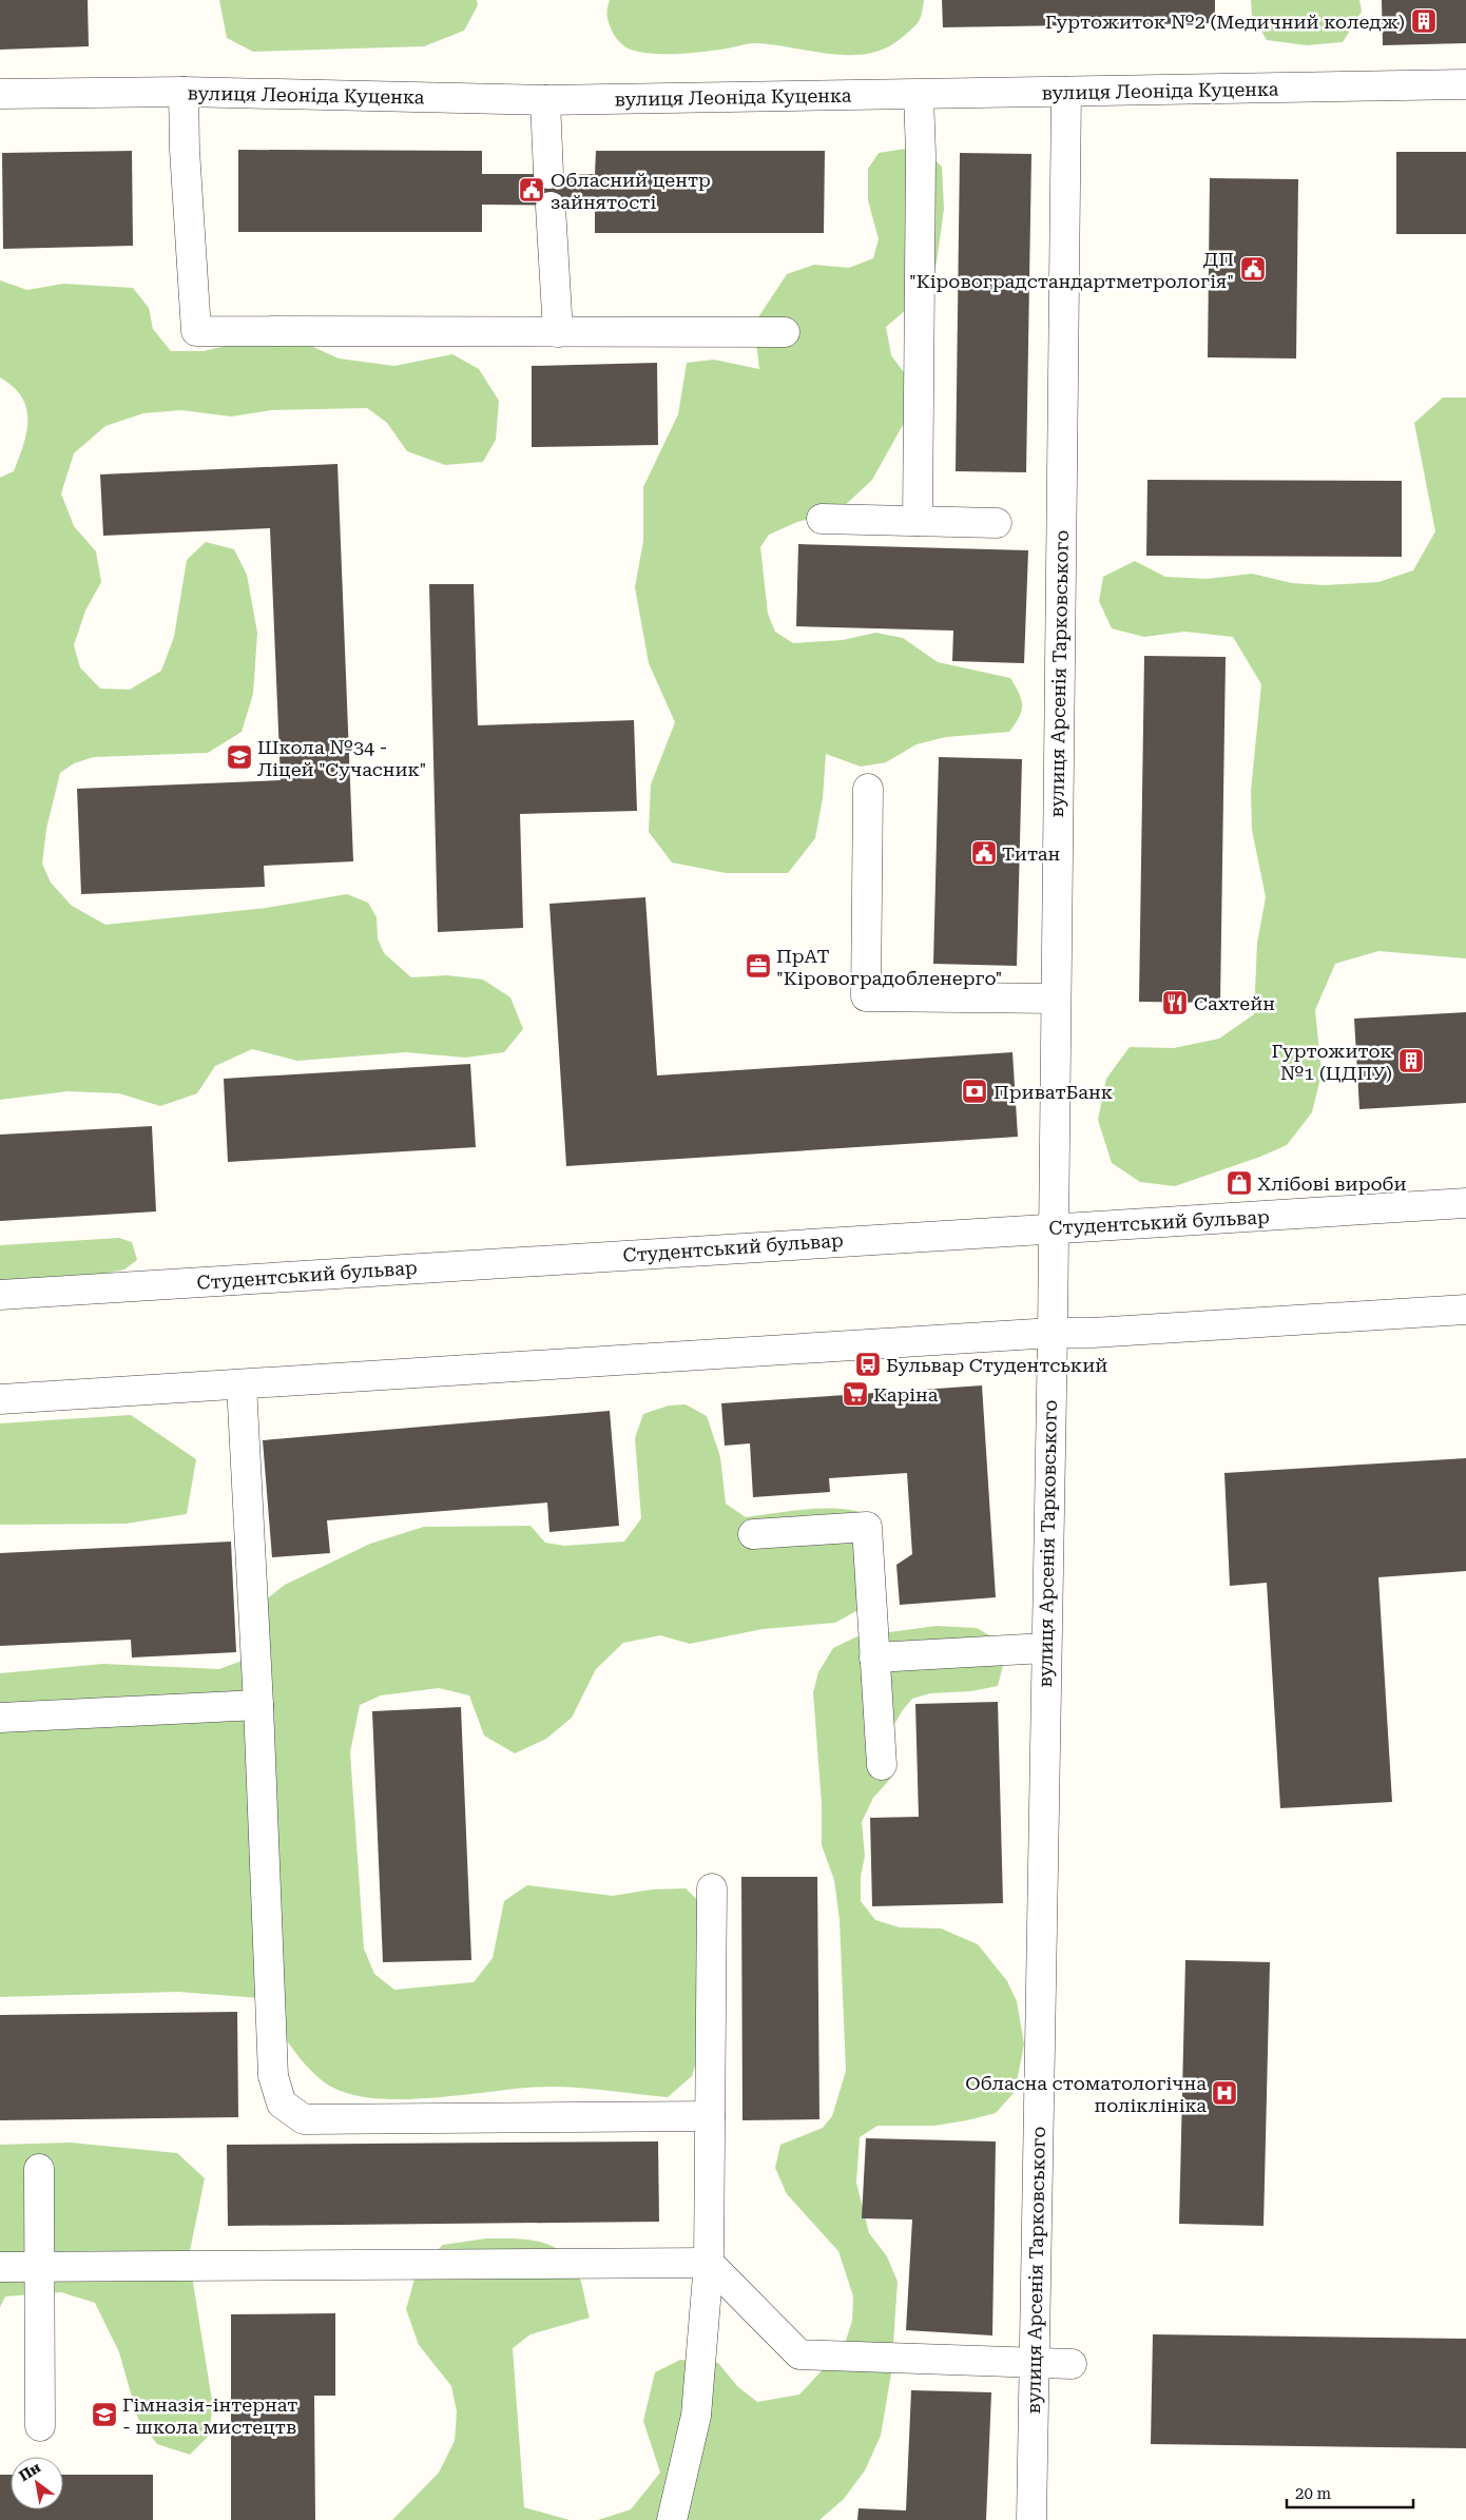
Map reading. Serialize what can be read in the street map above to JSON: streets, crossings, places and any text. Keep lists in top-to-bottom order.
{
  "streets": {
    "street": ["вулиця Леоніда Куценка", "вулиця Арсенія Тарковського", "Студентський бульвар"]
  },
  "crossings": [
    ["вулиця Леоніда Куценка", "вулиця Арсенія Тарковського"],
    ["вулиця Арсенія Тарковського", "Студентський бульвар"]
  ],
  "places": {
    "building": ["Гуртожиток №2 (Медичний коледж)", "Гуртожиток №1 (ЦДПУ)"],
    "public building": ["Обласний центр зайнятості", "ДП \"Кіровоградстандартметрологія\"", "Титан"],
    "school or university": ["Школа №34 - Ліцей \"Сучасник\"", "Гімназія-інтернат - школа мистецтв"],
    "office": ["ПрАТ \"Кіровоградобленерго\""],
    "restaurant": ["Сахтейн"],
    "bank": ["ПриватБанк"],
    "shop": ["Хлібові вироби"],
    "bus stop": ["Бульвар Студентський"],
    "supermarket": ["Каріна"],
    "hospital": ["Обласна стоматологічна поліклініка"]
  },
  "scale_bar": "20 m",
  "north": "top left"
}
